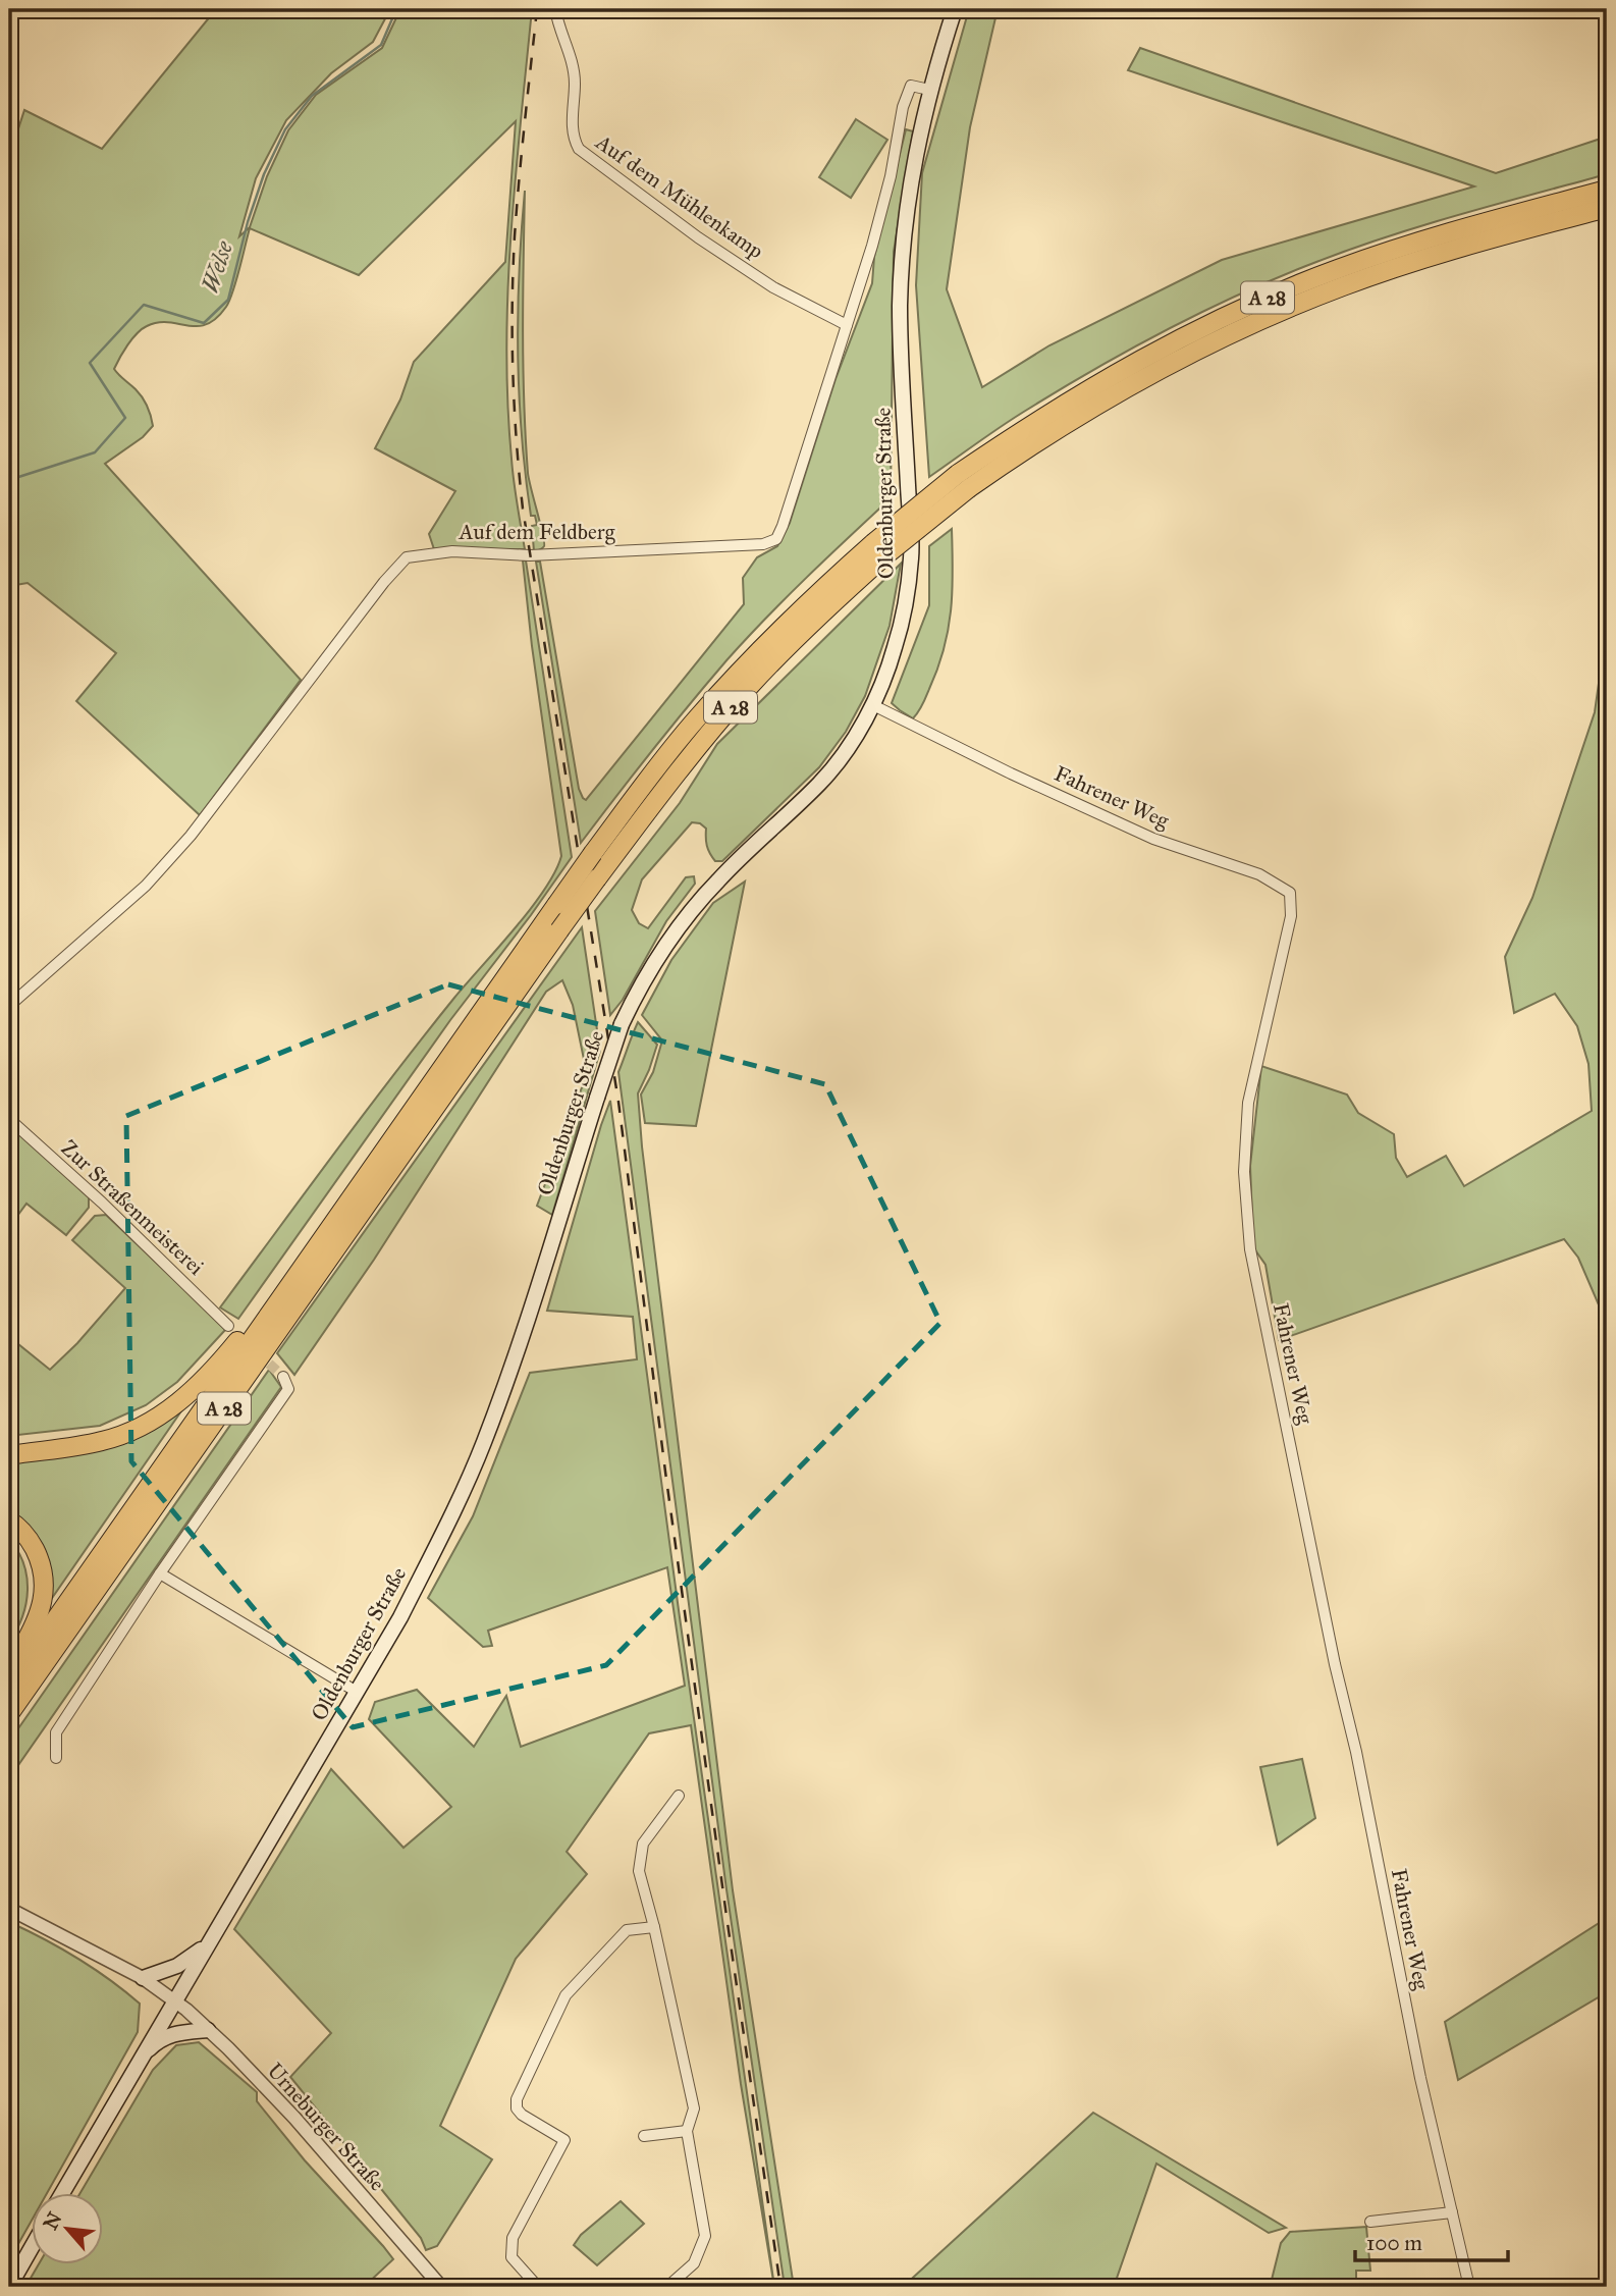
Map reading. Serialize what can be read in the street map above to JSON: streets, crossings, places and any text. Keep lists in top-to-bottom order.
{
  "streets": {
    "highway": ["A 28"],
    "main road": ["Oldenburger Straße"],
    "street": [
      "Auf dem Mühlenkamp",
      "Auf dem Feldberg",
      "Fahrener Weg",
      "Zur Straßenmeisterei",
      "Urneburger Straße"
    ]
  },
  "crossings": [
    ["Auf dem Mühlenkamp", "Auf dem Feldberg"],
    ["Oldenburger Straße", "Auf dem Feldberg"],
    ["Oldenburger Straße", "Fahrener Weg"],
    ["Oldenburger Straße", "Urneburger Straße"]
  ],
  "water": ["Welse"],
  "scale_bar": "100 m",
  "north": "top left"
}
